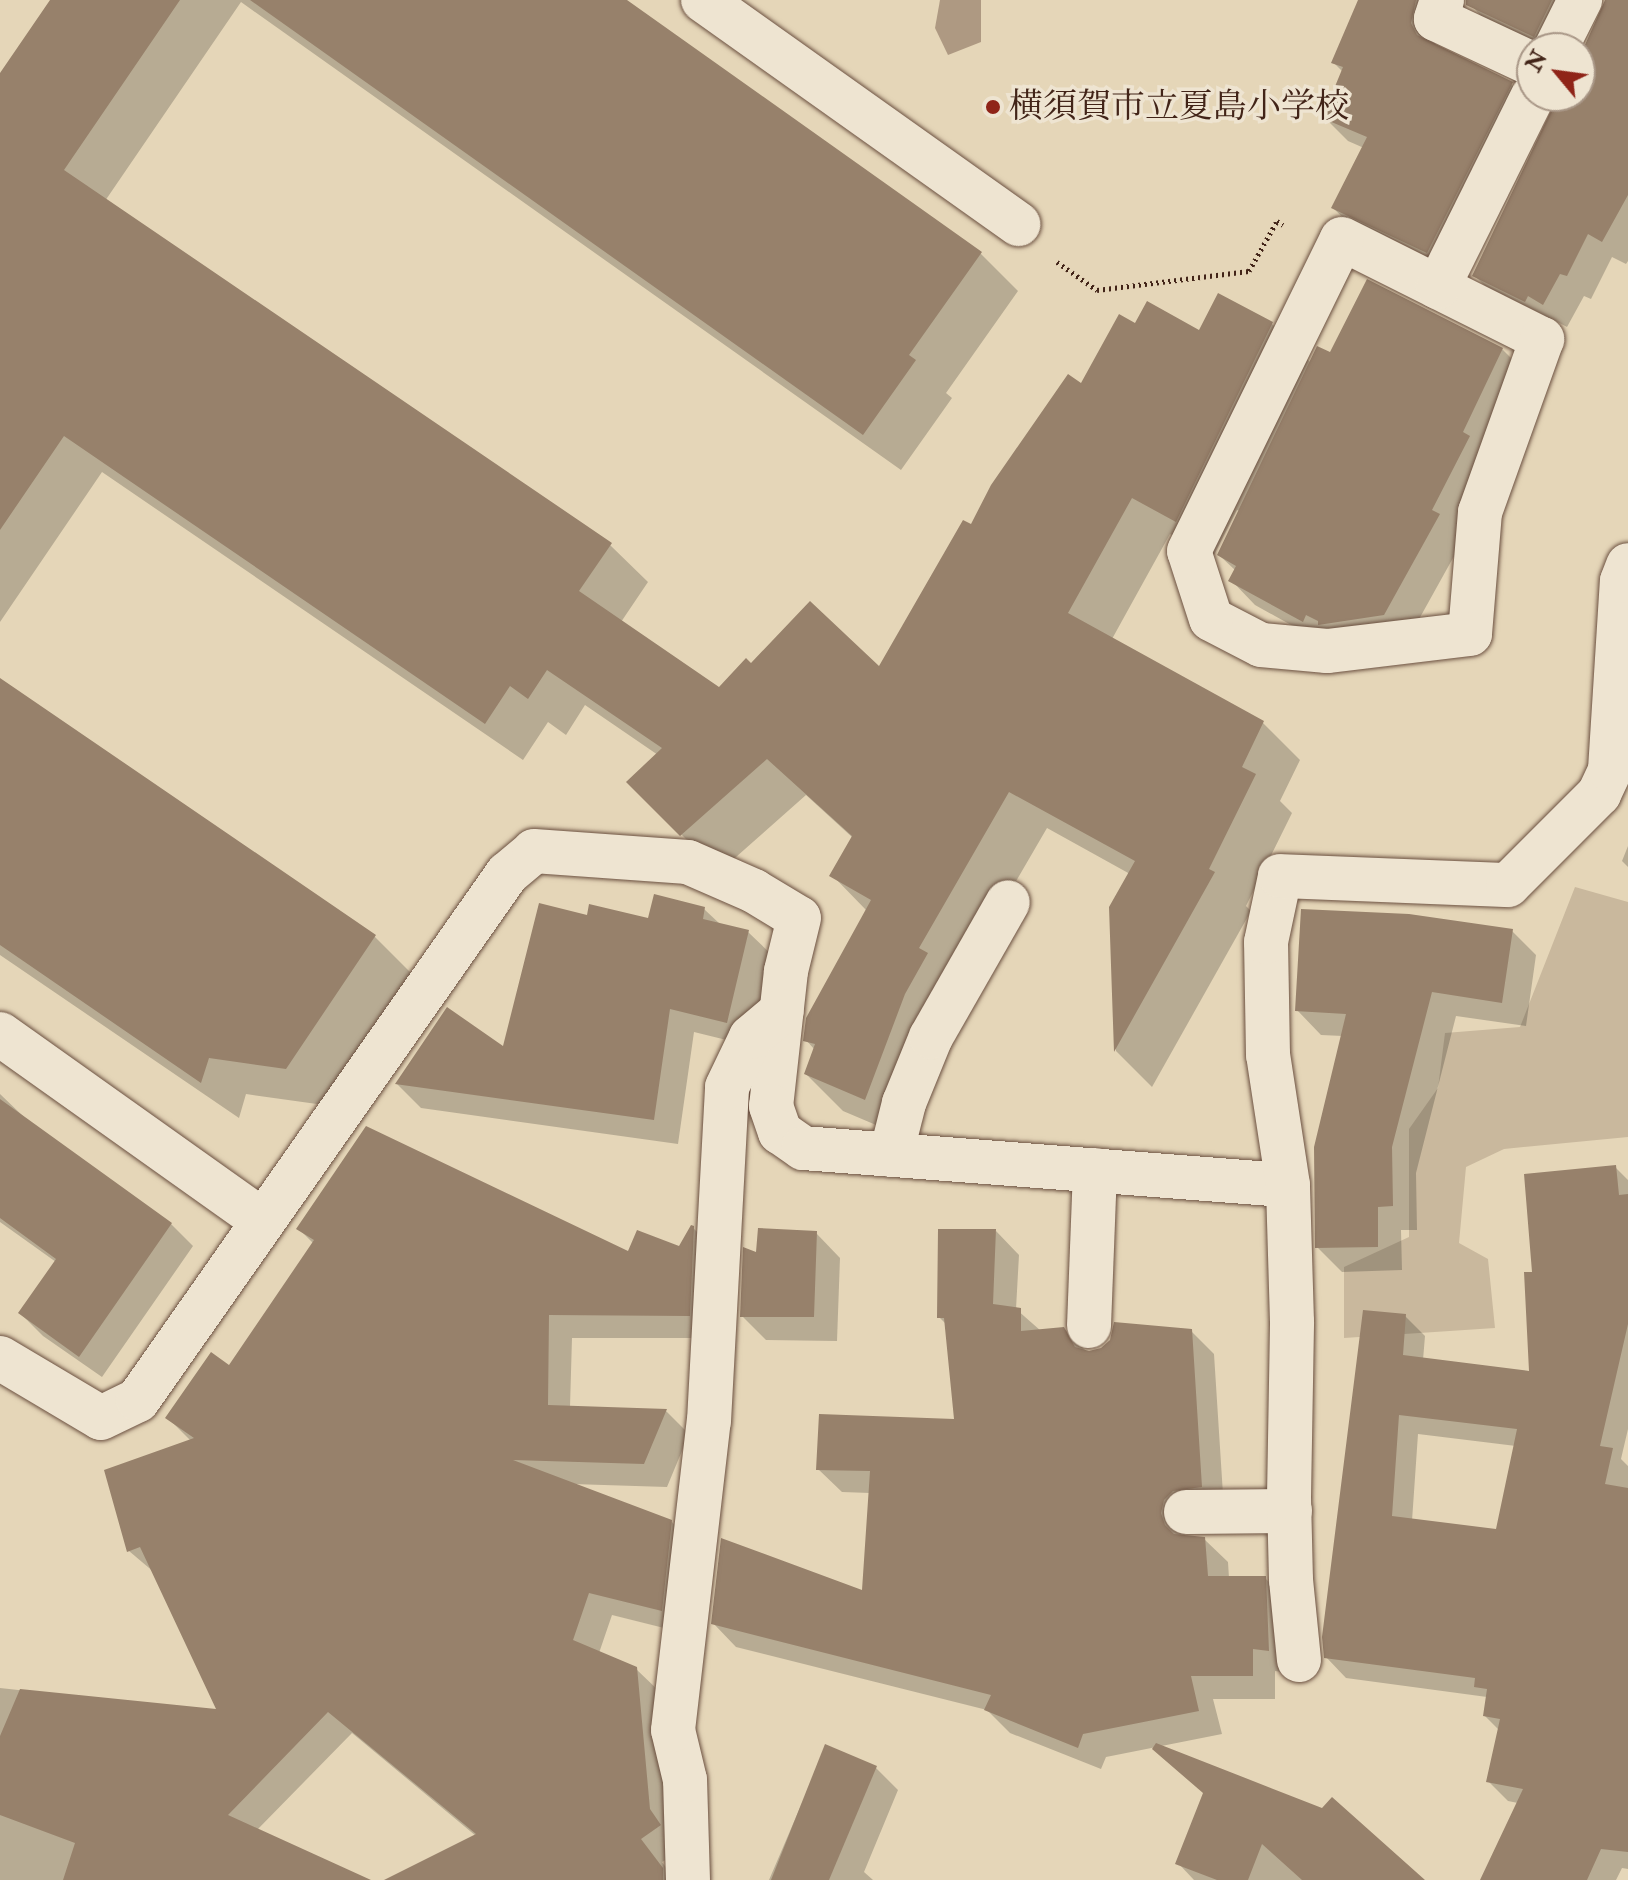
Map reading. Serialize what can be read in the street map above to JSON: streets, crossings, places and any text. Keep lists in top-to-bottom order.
{
  "places": ["横須賀市立夏島小学校"],
  "north": "top left"
}
